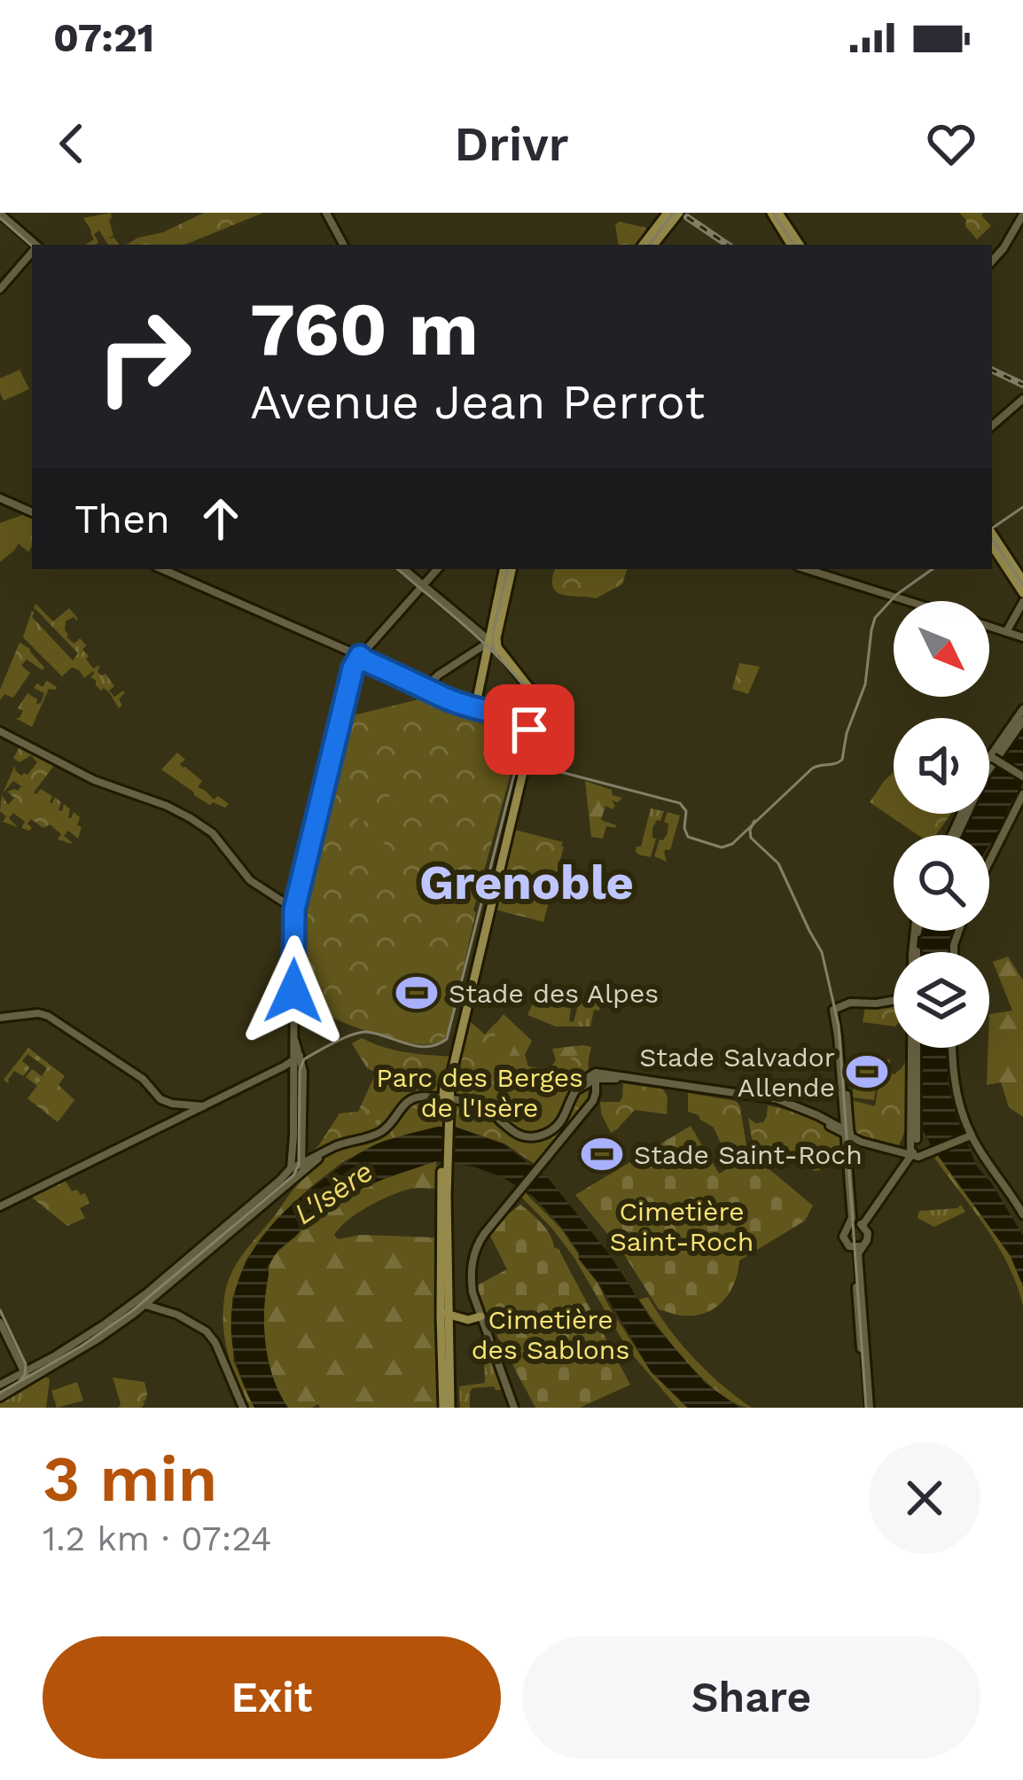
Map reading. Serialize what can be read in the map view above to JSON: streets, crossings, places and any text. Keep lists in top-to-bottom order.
{
  "districts": ["Grenoble"],
  "water": ["L'Isère"],
  "parks": ["Parc des Berges de l'Isère", "Cimetière Saint-Roch", "Cimetière des Sablons"],
  "places": {
    "sports": ["Stade des Alpes", "Stade Salvador Allende", "Stade Saint-Roch"]
  },
  "north": "bottom right",
  "page": {
    "status": "07:21",
    "header": "Drivr",
    "turn": ["760 m", "Avenue Jean Perrot"],
    "then": "Then",
    "heading": ["3 min", "1.2 km · 07:24"],
    "buttons": ["Exit", "Share"]
  }
}
